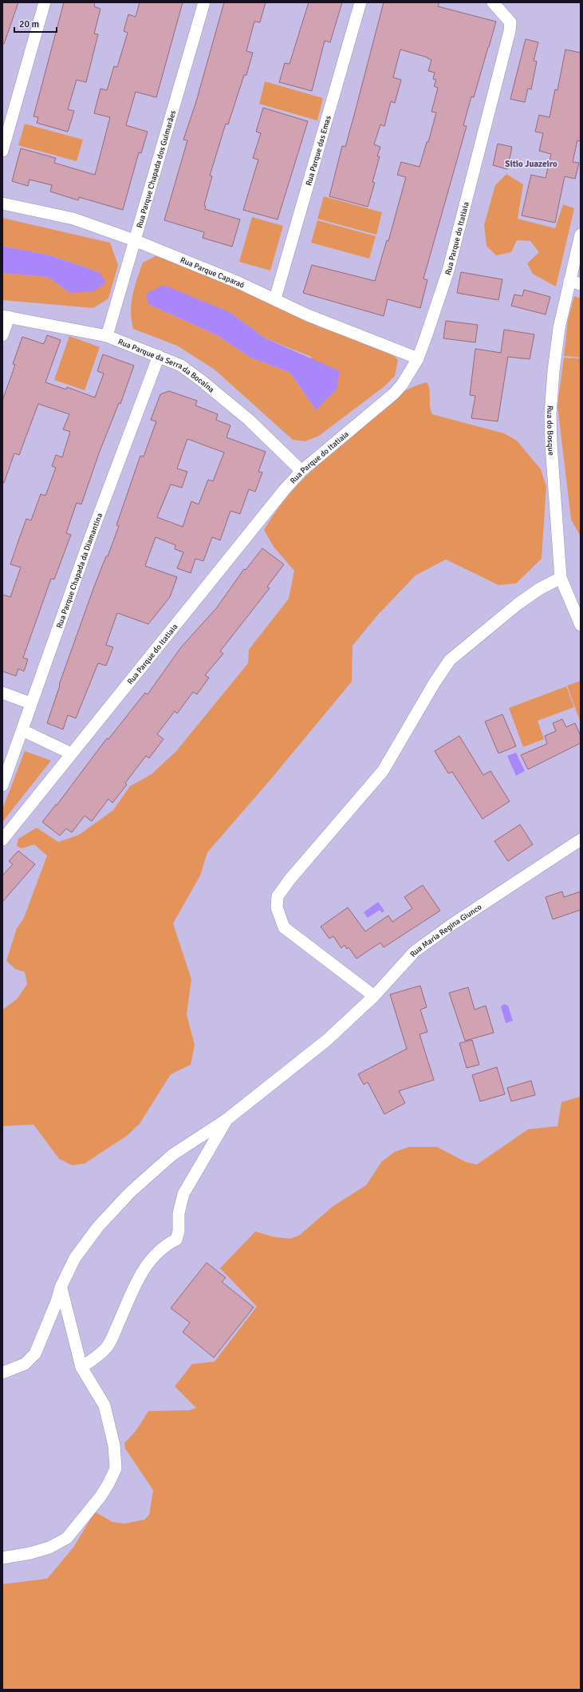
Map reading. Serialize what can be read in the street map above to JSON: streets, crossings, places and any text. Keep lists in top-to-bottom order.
{
  "streets": {
    "street": [
      "Rua Parque das Emas",
      "Rua Parque Chapada dos Guimarães",
      "Rua Parque do Itatiaia",
      "Rua Parque Caparaó",
      "Rua Parque da Serra da Bocaína",
      "Rua do Bosque",
      "Rua Parque Chapada da Diamantina",
      "Rua Maria Regina Giunco"
    ]
  },
  "crossings": [
    ["Rua Parque das Emas", "Rua Parque Caparaó"],
    ["Rua Parque Chapada dos Guimarães", "Rua Parque Caparaó"],
    ["Rua Parque Chapada dos Guimarães", "Rua Parque da Serra da Bocaína"],
    ["Rua Parque do Itatiaia", "Rua Parque Caparaó"],
    ["Rua Parque do Itatiaia", "Rua Parque da Serra da Bocaína"],
    ["Rua Parque da Serra da Bocaína", "Rua Parque Chapada da Diamantina"]
  ],
  "districts": ["Sitio Juazeiro"],
  "scale_bar": "20 m"
}
